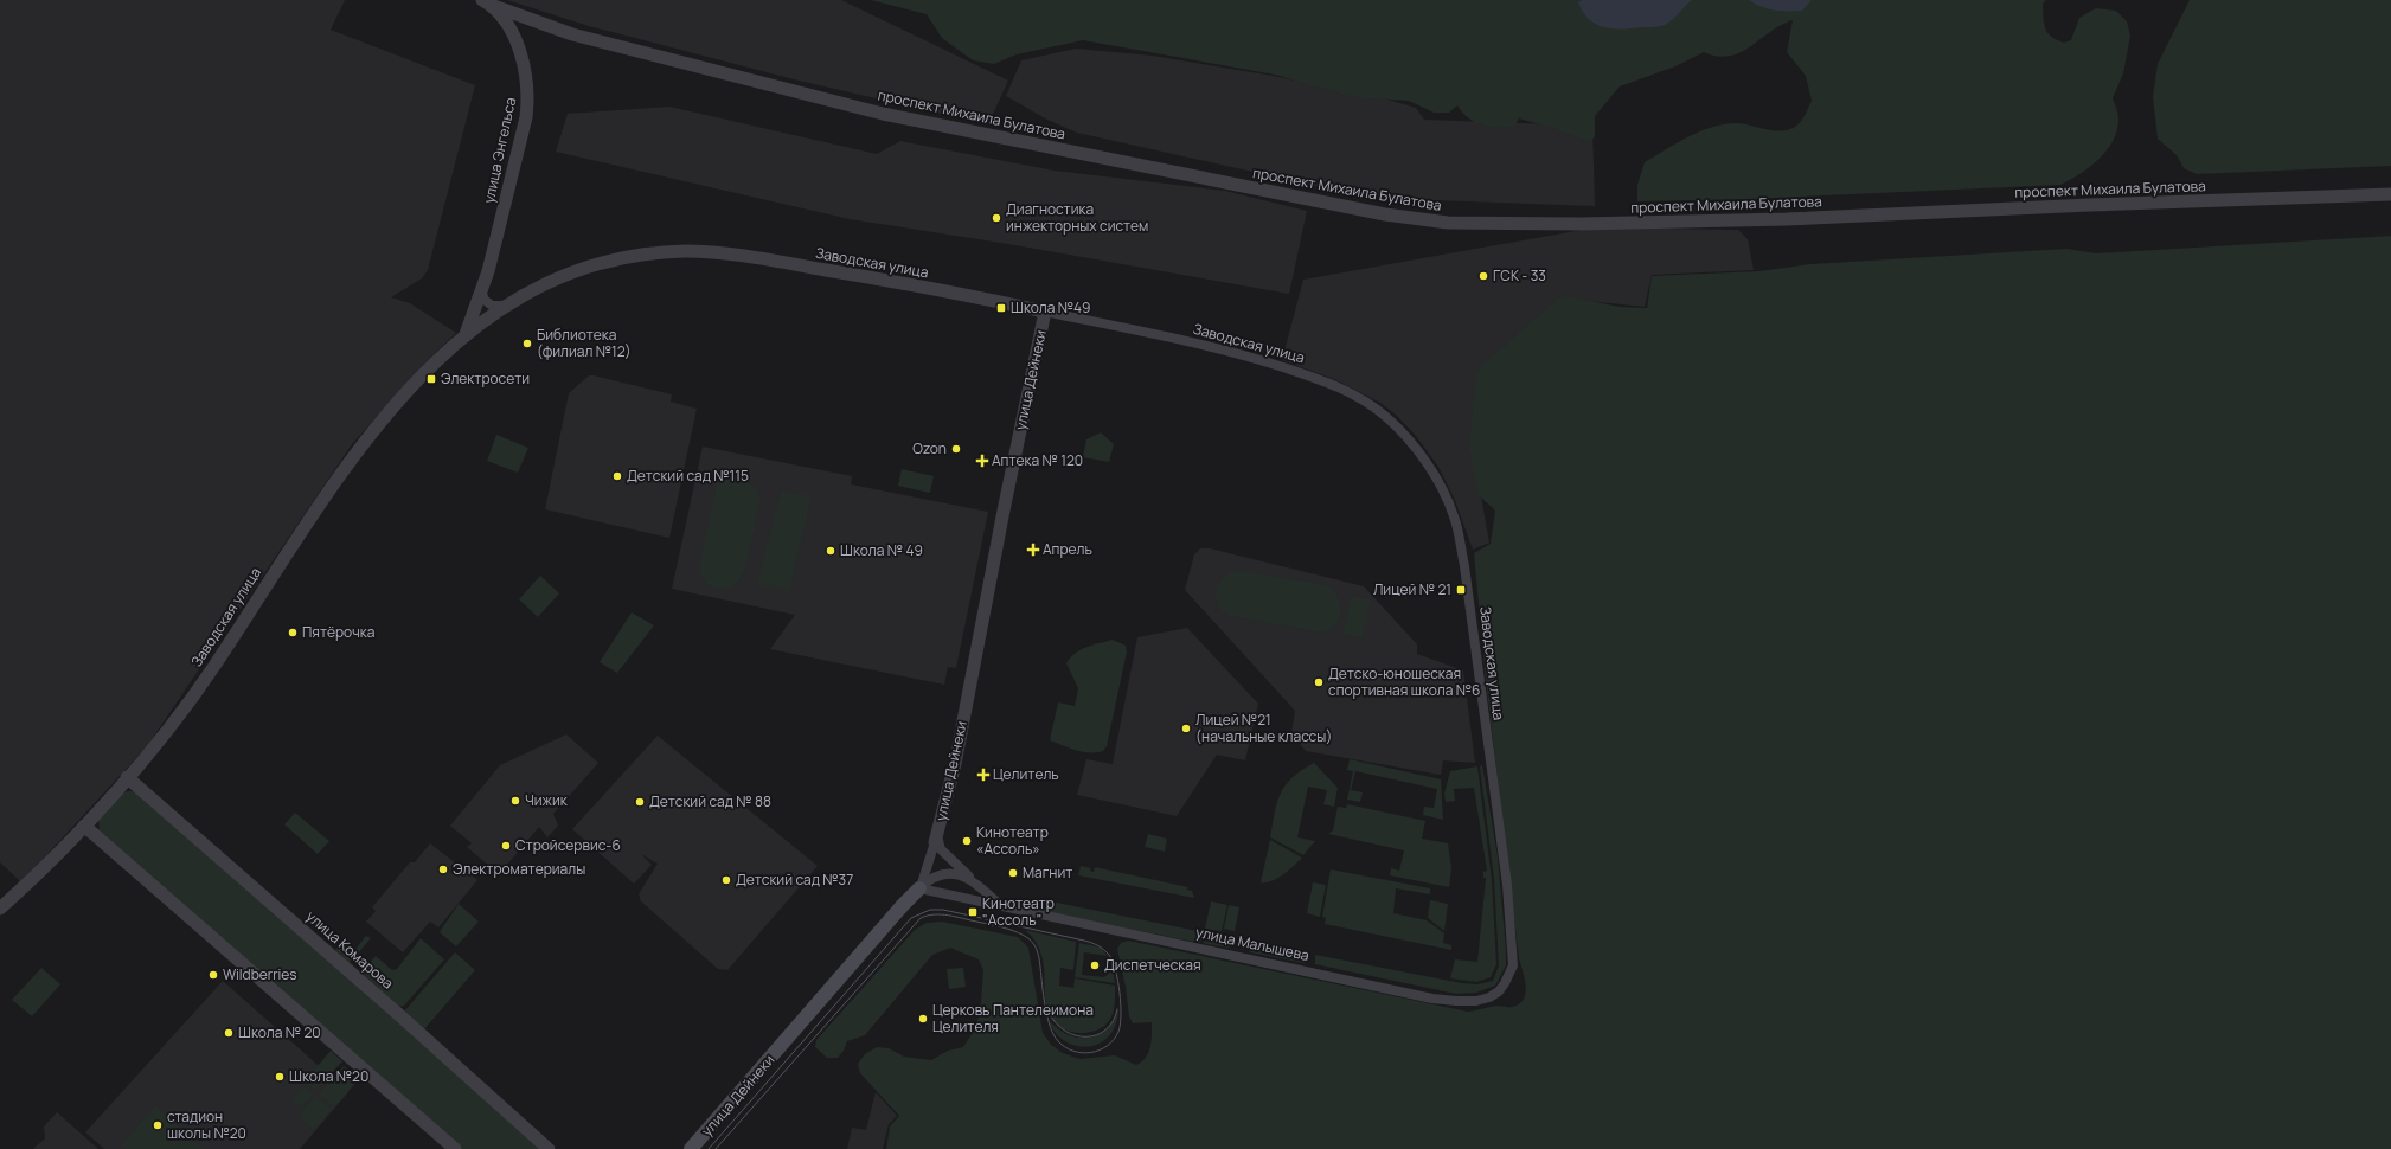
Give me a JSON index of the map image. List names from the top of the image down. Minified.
{"streets":{"main road":["улица Дейнеки"],"street":["проспект Михаила Булатова","улица Энгельса","Заводская улица","улица Малышева","улица Комарова"]},"crossings":[["проспект Михаила Булатова","улица Энгельса"],["улица Энгельса","Заводская улица"],["Заводская улица","улица Дейнеки"],["Заводская улица","улица Малышева"],["Заводская улица","улица Комарова"],["улица Дейнеки","улица Малышева"]],"places":{"other":["Диагностика инжекторных систем","ГСК - 33","Библиотека (филиал №12)","Ozon","Детский сад №115","Школа № 49","Пятёрочка","Детско-юношеская спортивная школа №6","Лицей №21 (начальные классы)","Чижик","Детский сад № 88","Кинотеатр «Ассоль»","Стройсервис-6","Электроматериалы","Магнит","Детский сад №37","Диспетческая","Wildberries","Церковь Пантелеимона Целителя","Школа № 20","Школа №20","стадион школы №20"],"transit":["Школа №49","Электросети","Лицей № 21","Кинотеатр \"Ассоль\""],"health":["Аптека № 120","Апрель","Целитель"]}}
